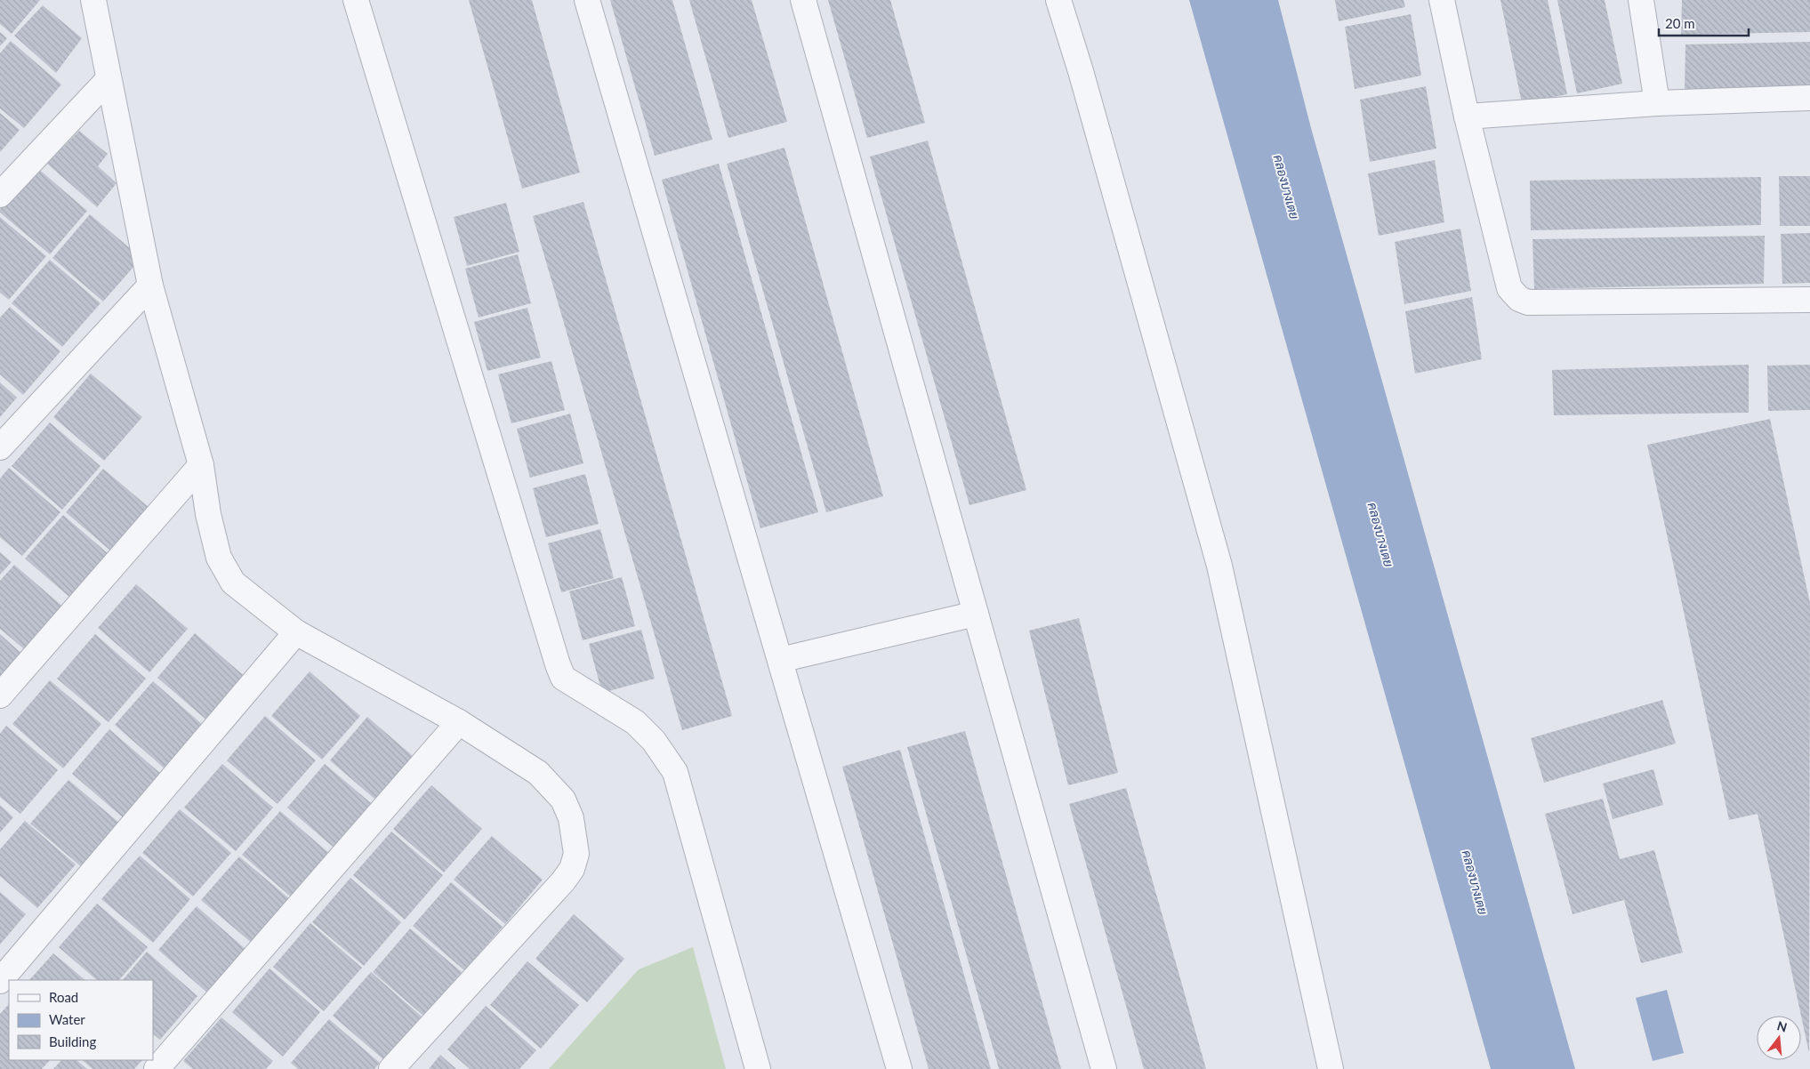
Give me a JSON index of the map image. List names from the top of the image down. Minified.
{"water":["คลองบางเตย"],"legend":["Road","Water","Building"],"scale_bar":"20 m","north":"top"}
